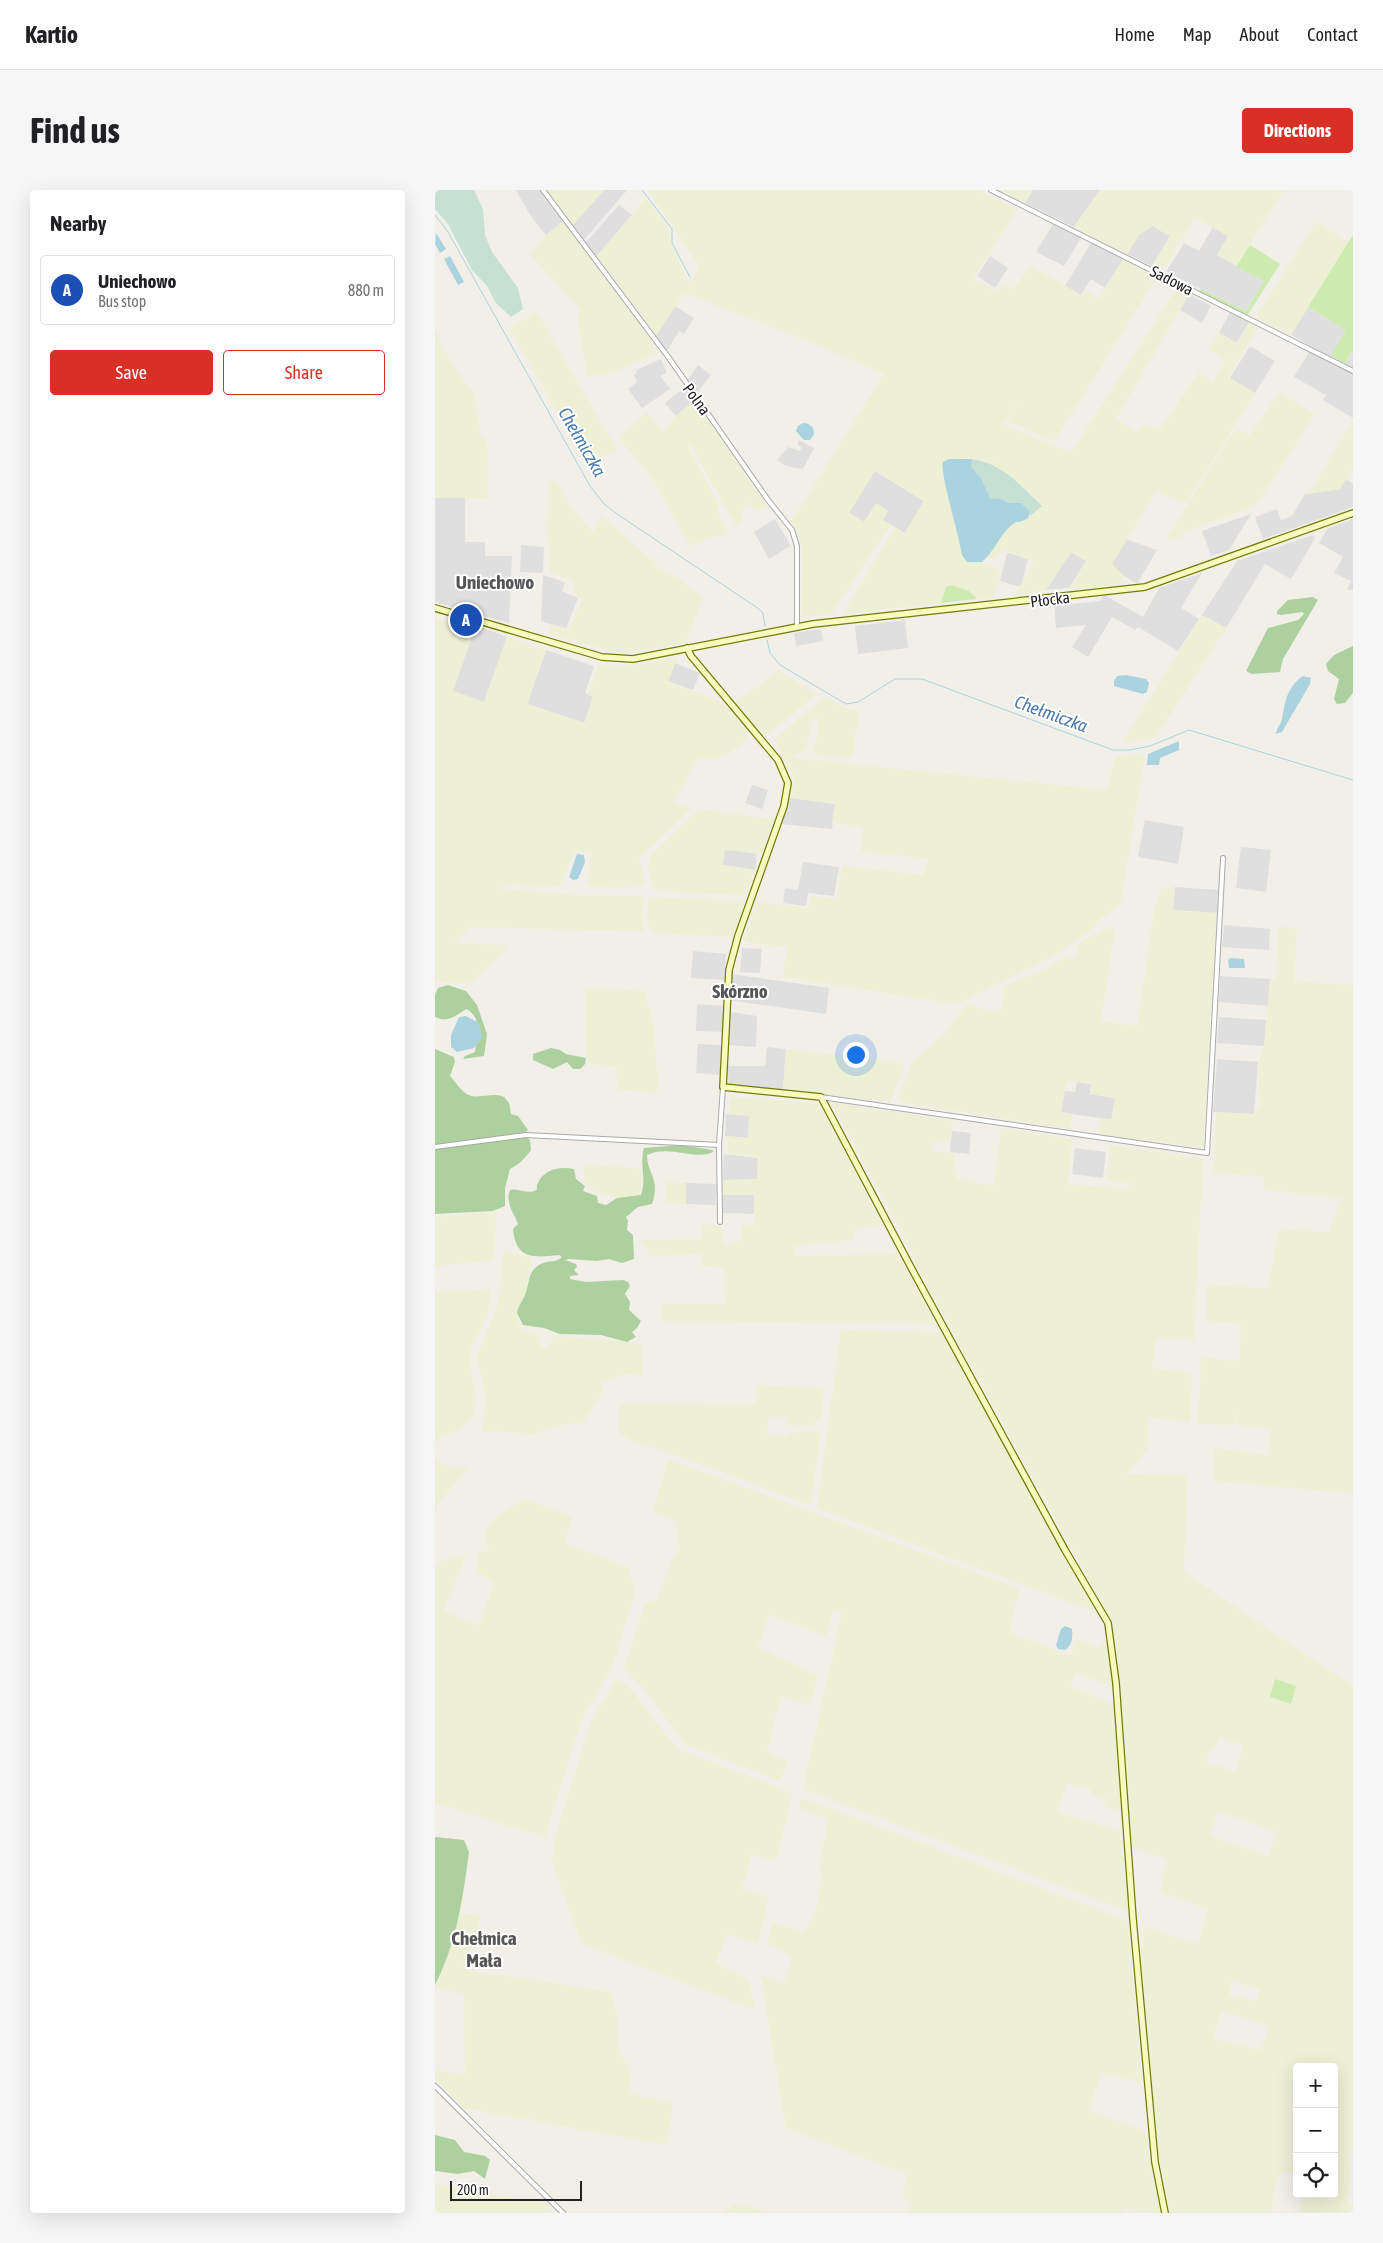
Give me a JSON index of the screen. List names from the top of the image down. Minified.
{"streets":{"street":["Sadowa","Polna","Płocka"]},"crossings":[["Polna","Płocka"]],"districts":["Uniechowo","Skórzno","Chełmica Mała"],"water":["Chełmiczka"],"scale_bar":"200 m","page":{"header":"Kartio","nav":["Home","Map","About","Contact"],"buttons":["Directions",["Save","Share"]],"title":"Find us","heading":"Nearby","list":[{"mark":"A","name":"Uniechowo","note":"Bus stop","value":"880 m"}],"pins":"A","map_buttons":["+","−"],"scale":"200 m"}}
